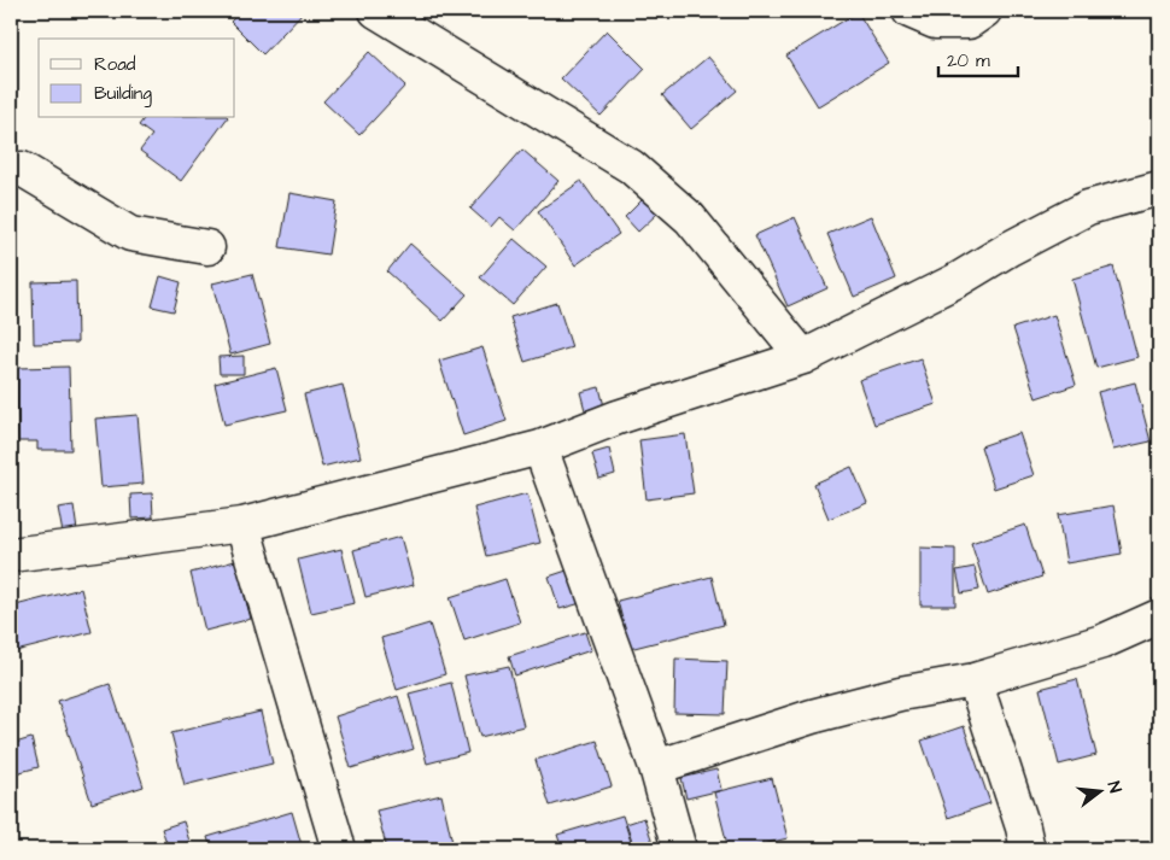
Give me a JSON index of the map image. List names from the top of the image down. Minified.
{"legend":["Road","Building"],"scale_bar":"20 m","north":"right"}
